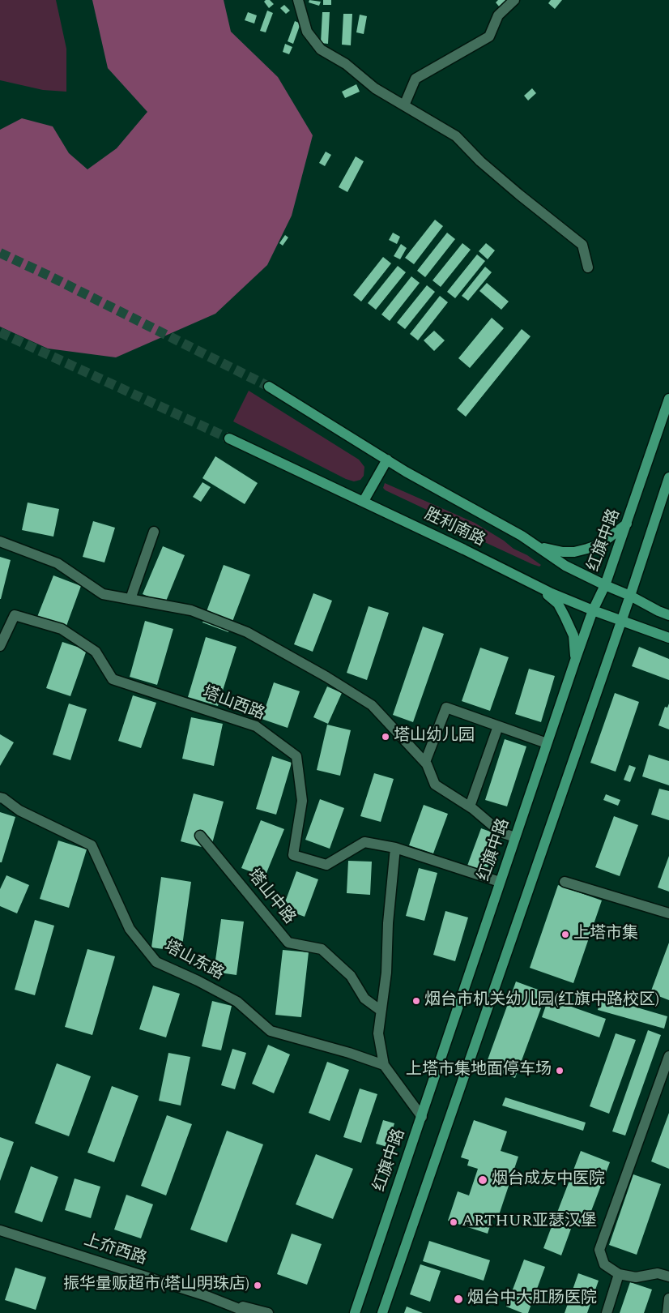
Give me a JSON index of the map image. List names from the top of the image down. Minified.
{"streets":{"main road":["胜利南路","红旗中路"],"street":["塔山西路","塔山中路","塔山东路","上夼西路"]},"crossings":[["胜利南路","红旗中路"],["红旗中路","塔山西路"]],"places":["塔山幼儿园","上塔市集","烟台市机关幼儿园(红旗中路校区)","上塔市集地面停车场","烟台成友中医院","ARTHUR亚瑟汉堡","振华量贩超市(塔山明珠店)","烟台中大肛肠医院"]}
